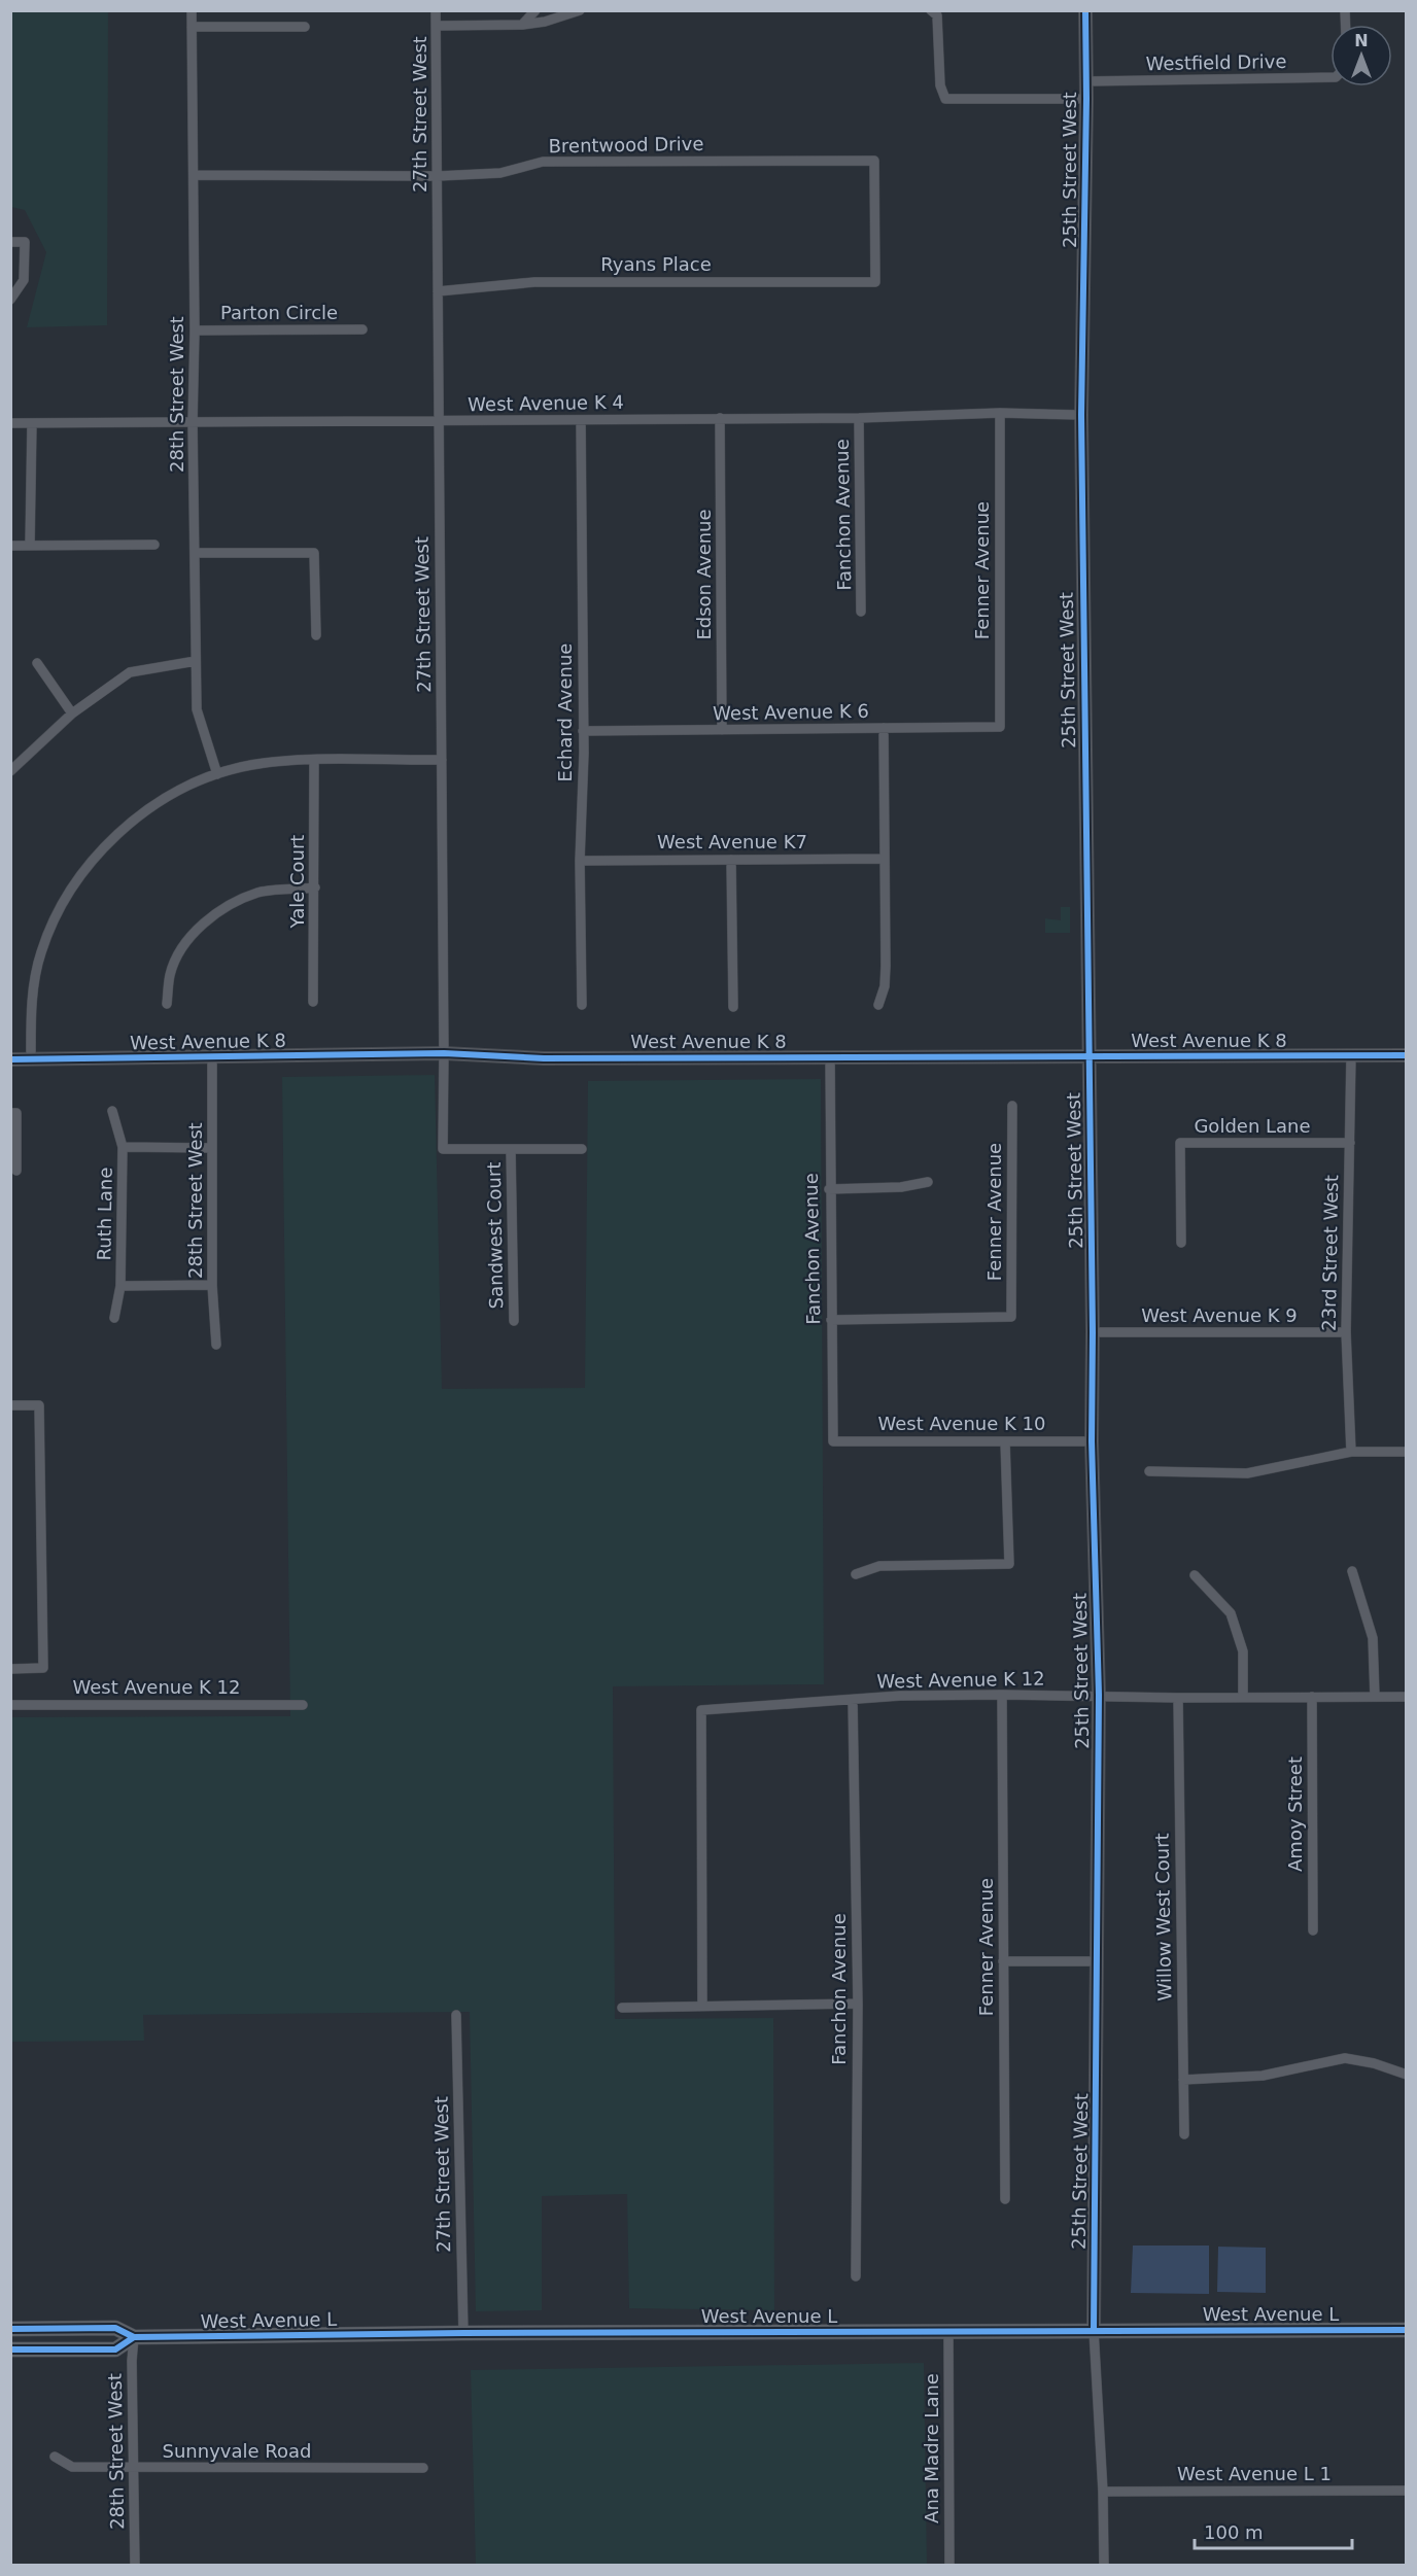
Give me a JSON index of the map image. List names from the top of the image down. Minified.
{"streets":{"main road":["West Avenue L"],"street":["Westfield Drive","27th Street West","Brentwood Drive","25th Street West","Ryans Place","Parton Circle","28th Street West","West Avenue K 4","Fanchon Avenue","Fenner Avenue","Edson Avenue","Echard Avenue","West Avenue K 6","West Avenue K7","Yale Court","West Avenue K 8","Golden Lane","Ruth Lane","Sandwest Court","23rd Street West","West Avenue K 9","West Avenue K 10","West Avenue K 12","Amoy Street","Willow West Court","Ana Madre Lane","Sunnyvale Road","West Avenue L 1"]},"crossings":[["Westfield Drive","25th Street West"],["27th Street West","Brentwood Drive"],["27th Street West","Ryans Place"],["27th Street West","West Avenue K 4"],["27th Street West","West Avenue K 8"],["27th Street West","Sandwest Court"],["27th Street West","West Avenue L"],["Brentwood Drive","Ryans Place"],["Brentwood Drive","28th Street West"],["25th Street West","West Avenue K 4"],["25th Street West","West Avenue K 8"],["25th Street West","West Avenue K 9"],["25th Street West","West Avenue K 10"],["25th Street West","West Avenue K 12"],["25th Street West","West Avenue L"],["25th Street West","West Avenue L 1"],["Parton Circle","28th Street West"],["28th Street West","West Avenue K 4"],["28th Street West","West Avenue K 8"],["28th Street West","West Avenue L"],["28th Street West","Sunnyvale Road"],["West Avenue K 4","Fanchon Avenue"],["West Avenue K 4","Fenner Avenue"],["West Avenue K 4","Edson Avenue"],["West Avenue K 4","Echard Avenue"],["Fanchon Avenue","Fenner Avenue"],["Fanchon Avenue","West Avenue K 8"],["Fanchon Avenue","West Avenue K 10"],["Fanchon Avenue","West Avenue K 12"],["Fenner Avenue","West Avenue K 6"],["Fenner Avenue","West Avenue K 12"],["Edson Avenue","West Avenue K 6"],["Echard Avenue","West Avenue K 6"],["Echard Avenue","West Avenue K7"],["West Avenue K 8","23rd Street West"],["Golden Lane","23rd Street West"],["23rd Street West","West Avenue K 9"],["West Avenue K 12","Amoy Street"],["West Avenue K 12","Willow West Court"],["West Avenue L","Ana Madre Lane"]],"scale_bar":"100 m","north":"top"}
